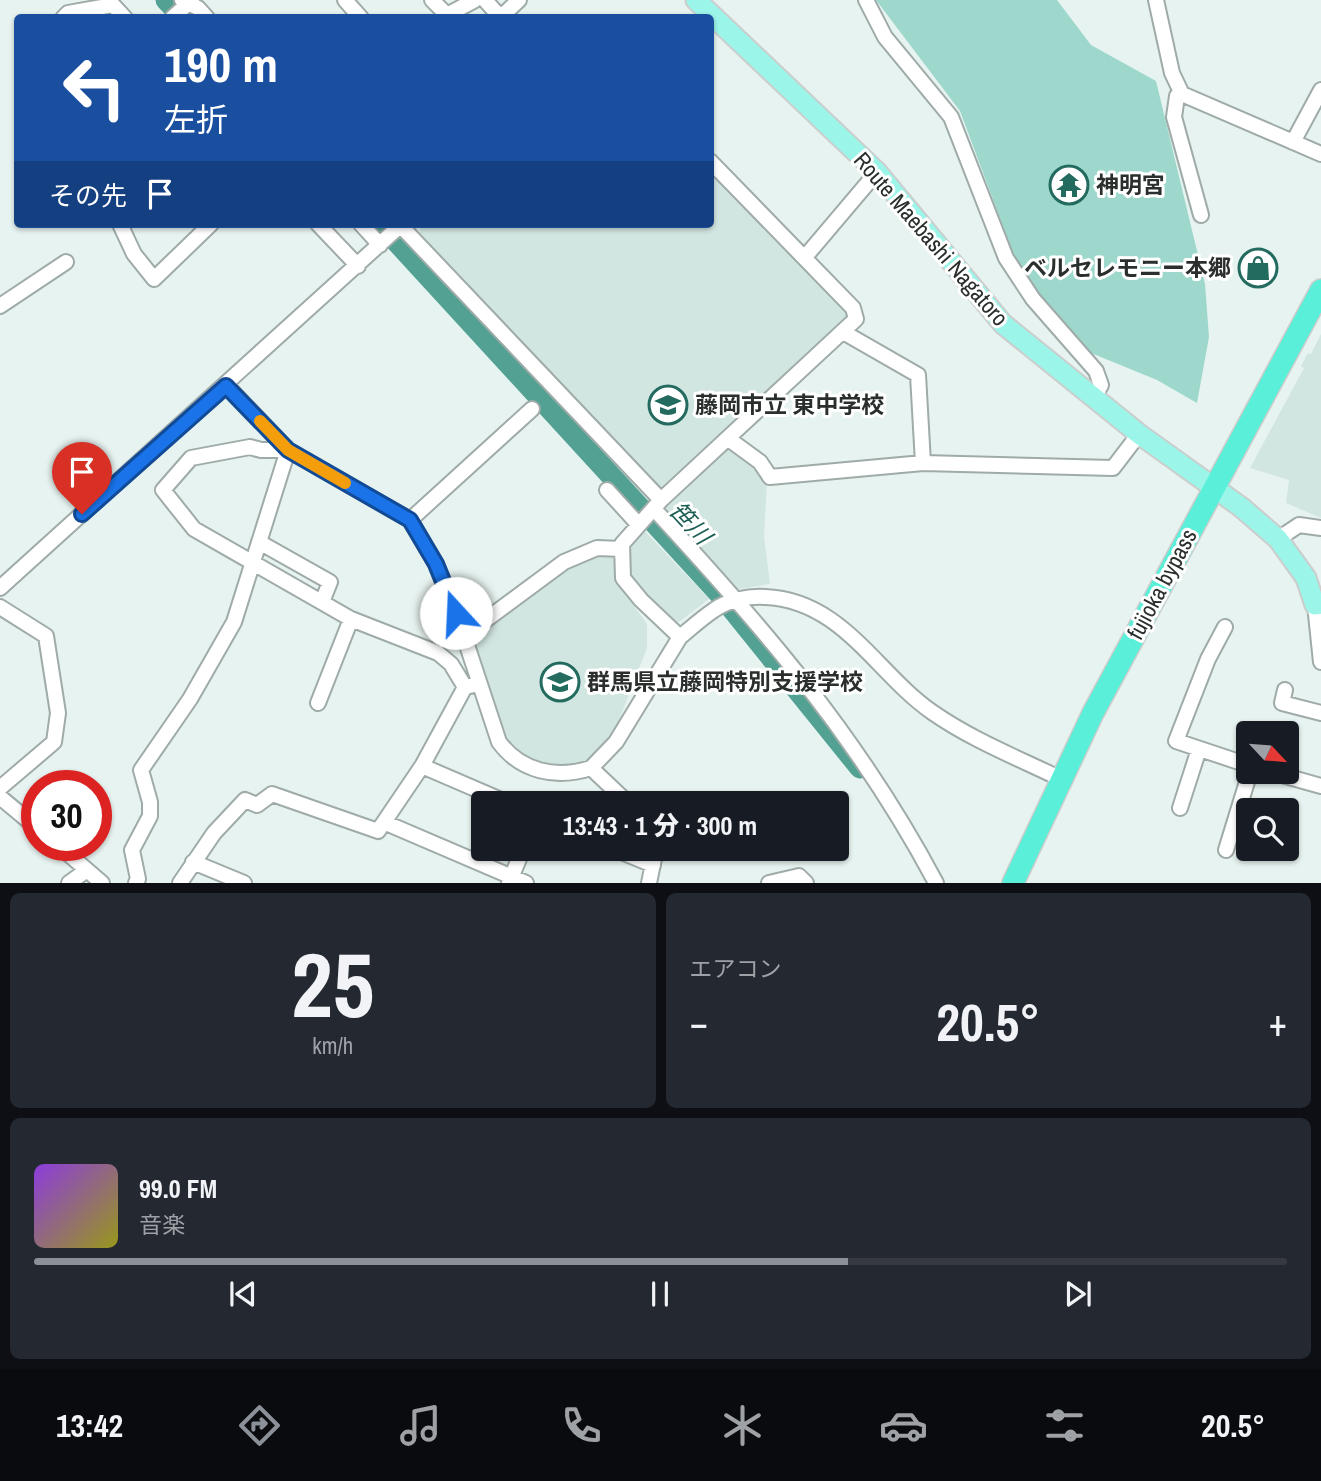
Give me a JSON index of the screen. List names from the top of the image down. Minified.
{"streets":{"highway":["fujioka bypass"],"main road":["Route Maebashi Nagatoro"]},"crossings":[["Route Maebashi Nagatoro","fujioka bypass"]],"water":["笹川"],"places":{"temple":["神明宮"],"shop":["ベルセレモニー本郷"],"school or university":["藤岡市立 東中学校","群馬県立藤岡特別支援学校"]},"north":"bottom right","page":{"turn":["190 m","左折"],"then":"その先","limit":"30","trip":"13:43 · 1 分 · 300 m","tile":[["25","km/h"],"エアコン"],"heat":["−","20.5°","+"],"song":["99.0 FM","音楽"],"tabs":["13:42","20.5°"]}}
